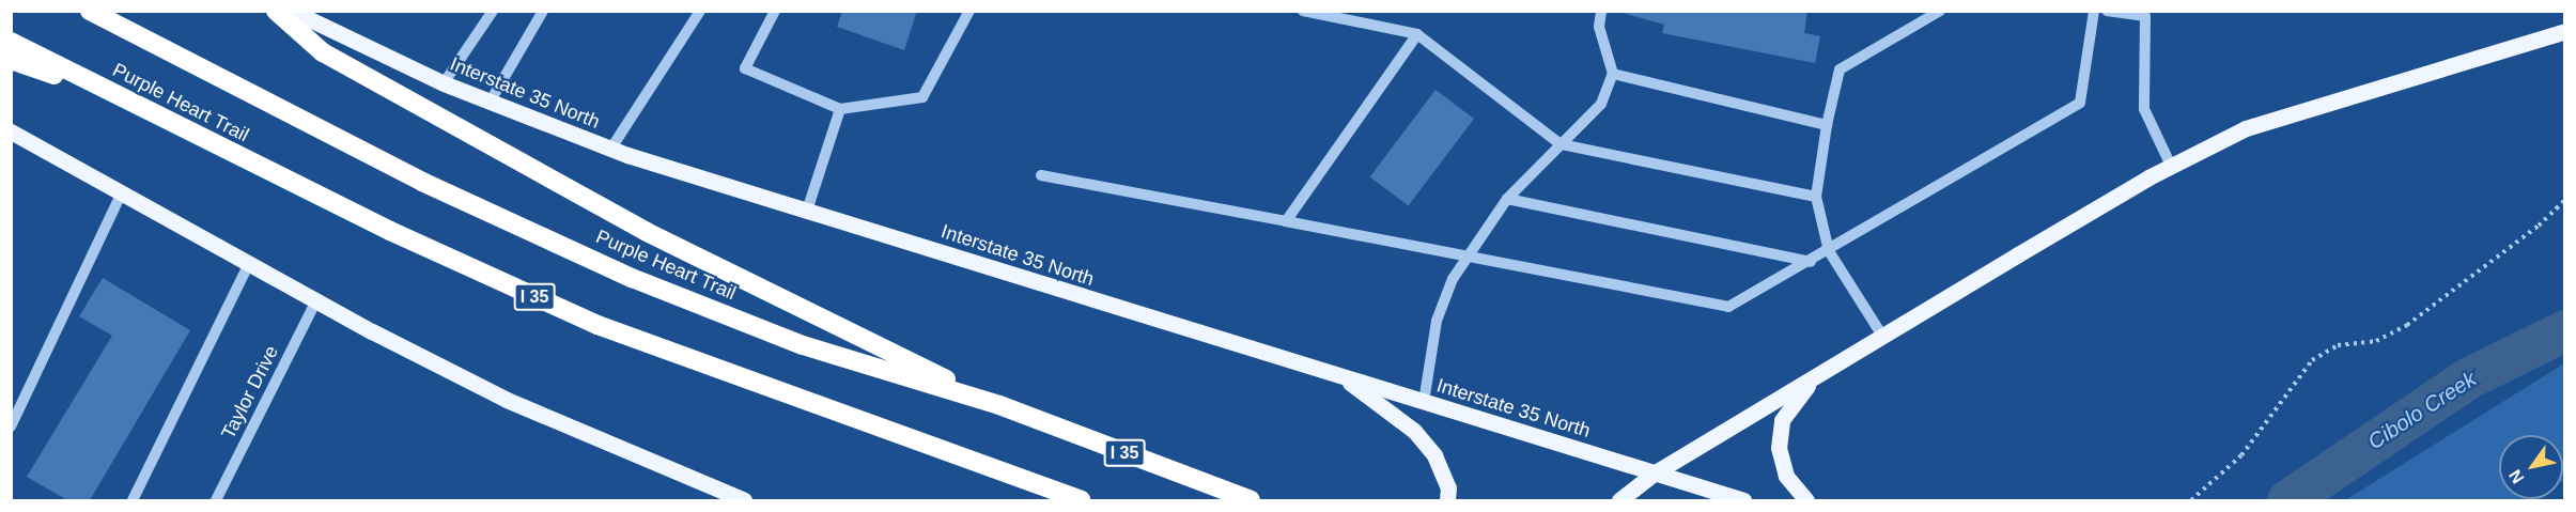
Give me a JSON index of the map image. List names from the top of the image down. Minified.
{"streets":{"highway":["Purple Heart Trail","I 35"],"main road":["Interstate 35 North"],"lane":["Taylor Drive"]},"water":["Cibolo Creek"],"north":"bottom left"}
